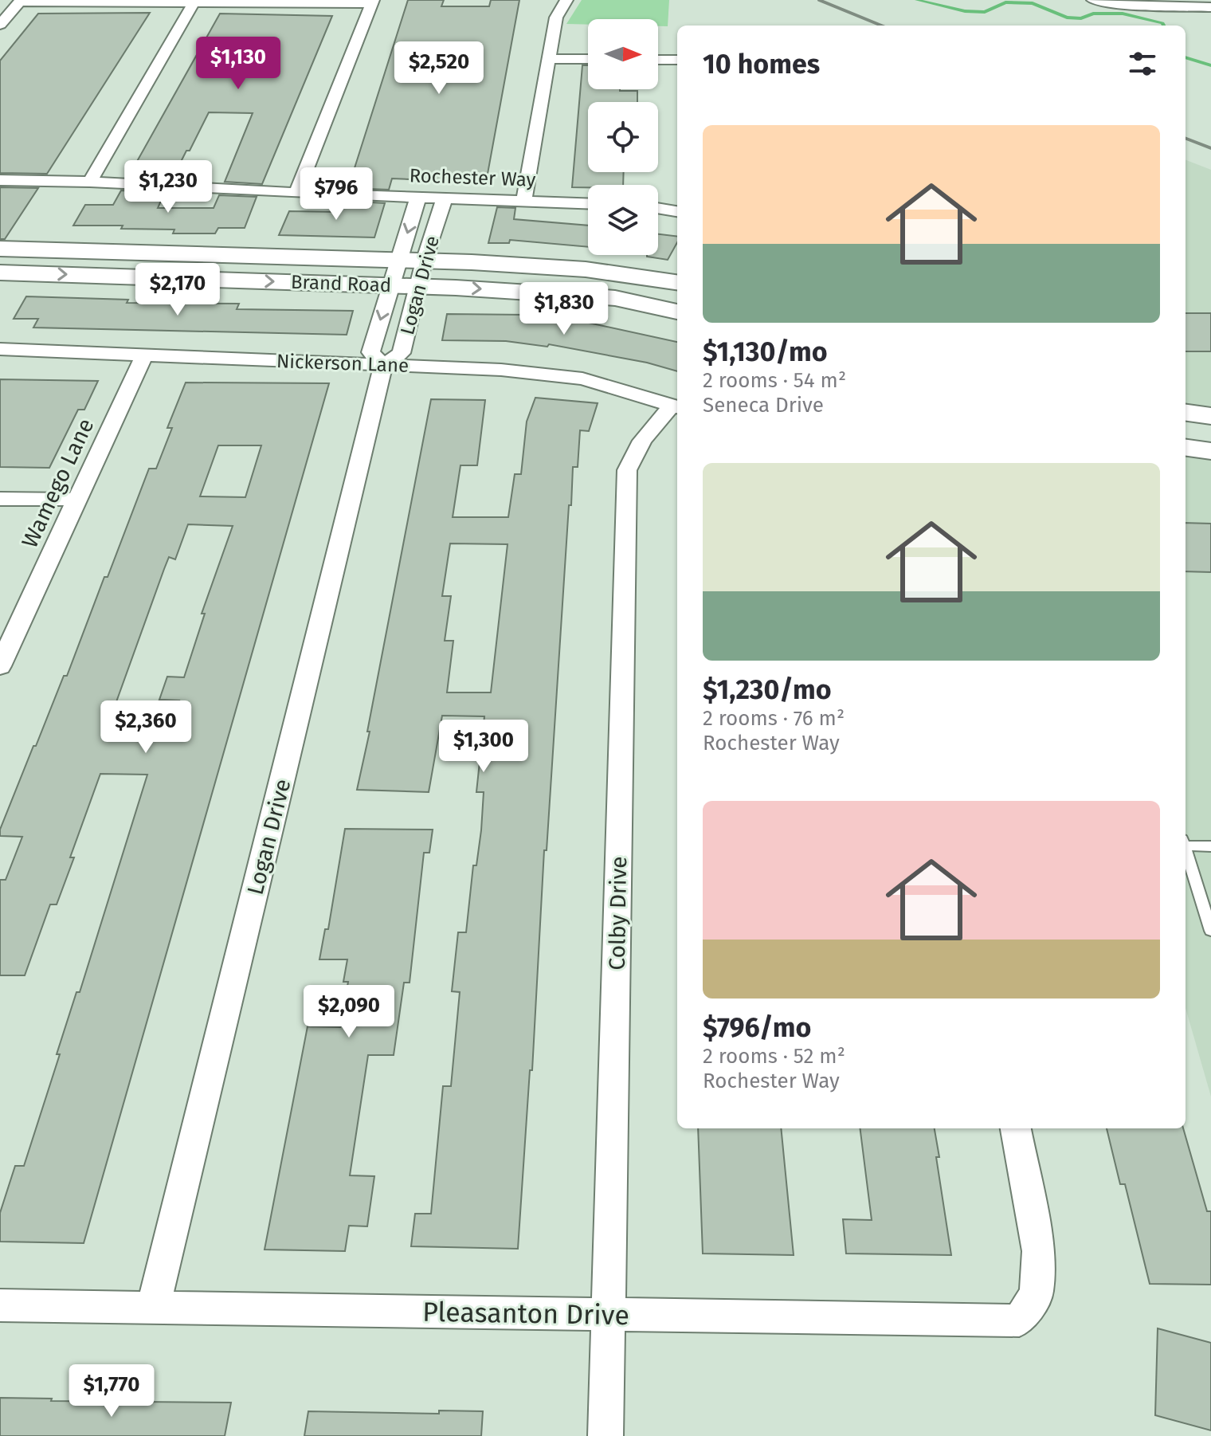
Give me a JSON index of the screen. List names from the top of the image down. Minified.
{"streets":{"main road":["Brand Road"],"street":["Rochester Way","Logan Drive","Nickerson Lane","Wamego Lane","Colby Drive","Pleasanton Drive"]},"crossings":[["Rochester Way","Logan Drive"],["Brand Road","Logan Drive"],["Logan Drive","Nickerson Lane"],["Logan Drive","Pleasanton Drive"],["Nickerson Lane","Wamego Lane"],["Nickerson Lane","Colby Drive"],["Colby Drive","Pleasanton Drive"]],"north":"right","page":{"heading":"10 homes","price":["$1,130","$2,520","$1,230","$796","$2,170","$1,830","$2,360","$1,300","$2,090","$1,770"],"list":[{"name":"$1,130/mo","note":"2 rooms · 54 m² · Seneca Drive"},{"name":"$1,230/mo","note":"2 rooms · 76 m² · Rochester Way"},{"name":"$796/mo","note":"2 rooms · 52 m² · Rochester Way"}]}}
